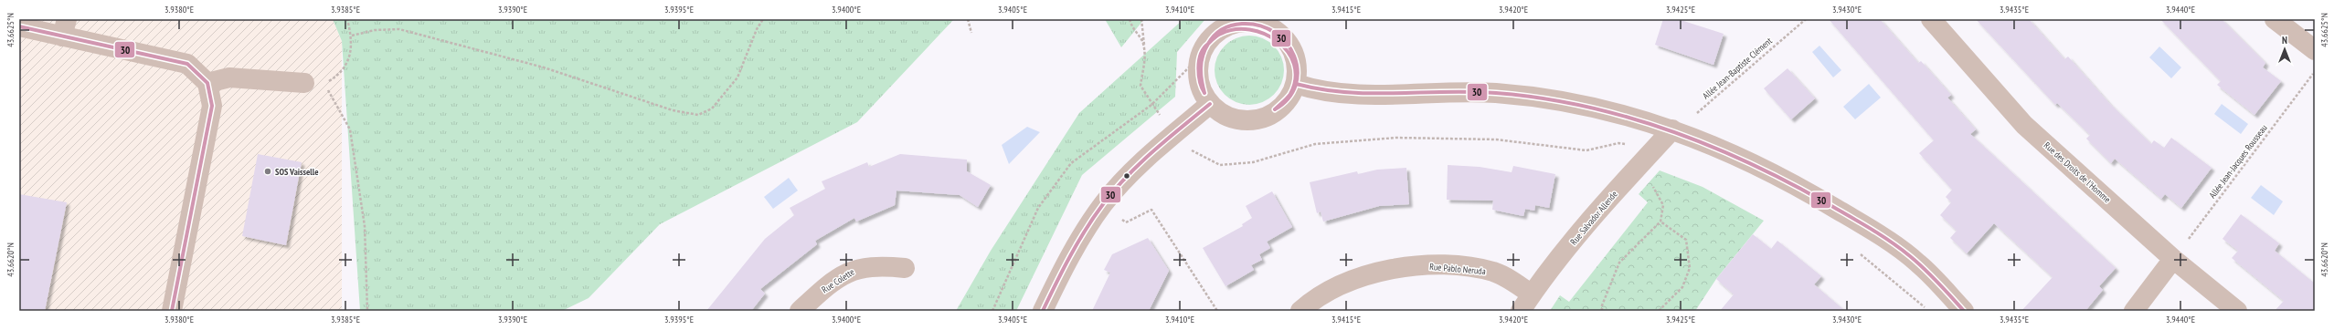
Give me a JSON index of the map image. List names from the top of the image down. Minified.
{"streets":{"street":["Rue des Droits de l'Homme","Rue Salvador Allende","Rue Pablo Neruda","Rue Colette"],"path":["Allée Jean-Baptiste Clément","Allée Jean-Jacques Rousseau"]},"crossings":[["Allée Jean-Baptiste Clément","Rue Salvador Allende"],["Allée Jean-Jacques Rousseau","Rue des Droits de l'Homme"],["Rue Salvador Allende","Rue Pablo Neruda"]],"places":["SOS Vaisselle"],"lines":["transit line 30"],"north":"top","coordinates":["3.9380°E","3.9385°E","3.9390°E","3.9395°E","3.9400°E","3.9405°E","3.9410°E","3.9415°E","3.9420°E","3.9425°E","3.9430°E","3.9435°E","3.9440°E","43.6625°N","43.6620°N"]}
